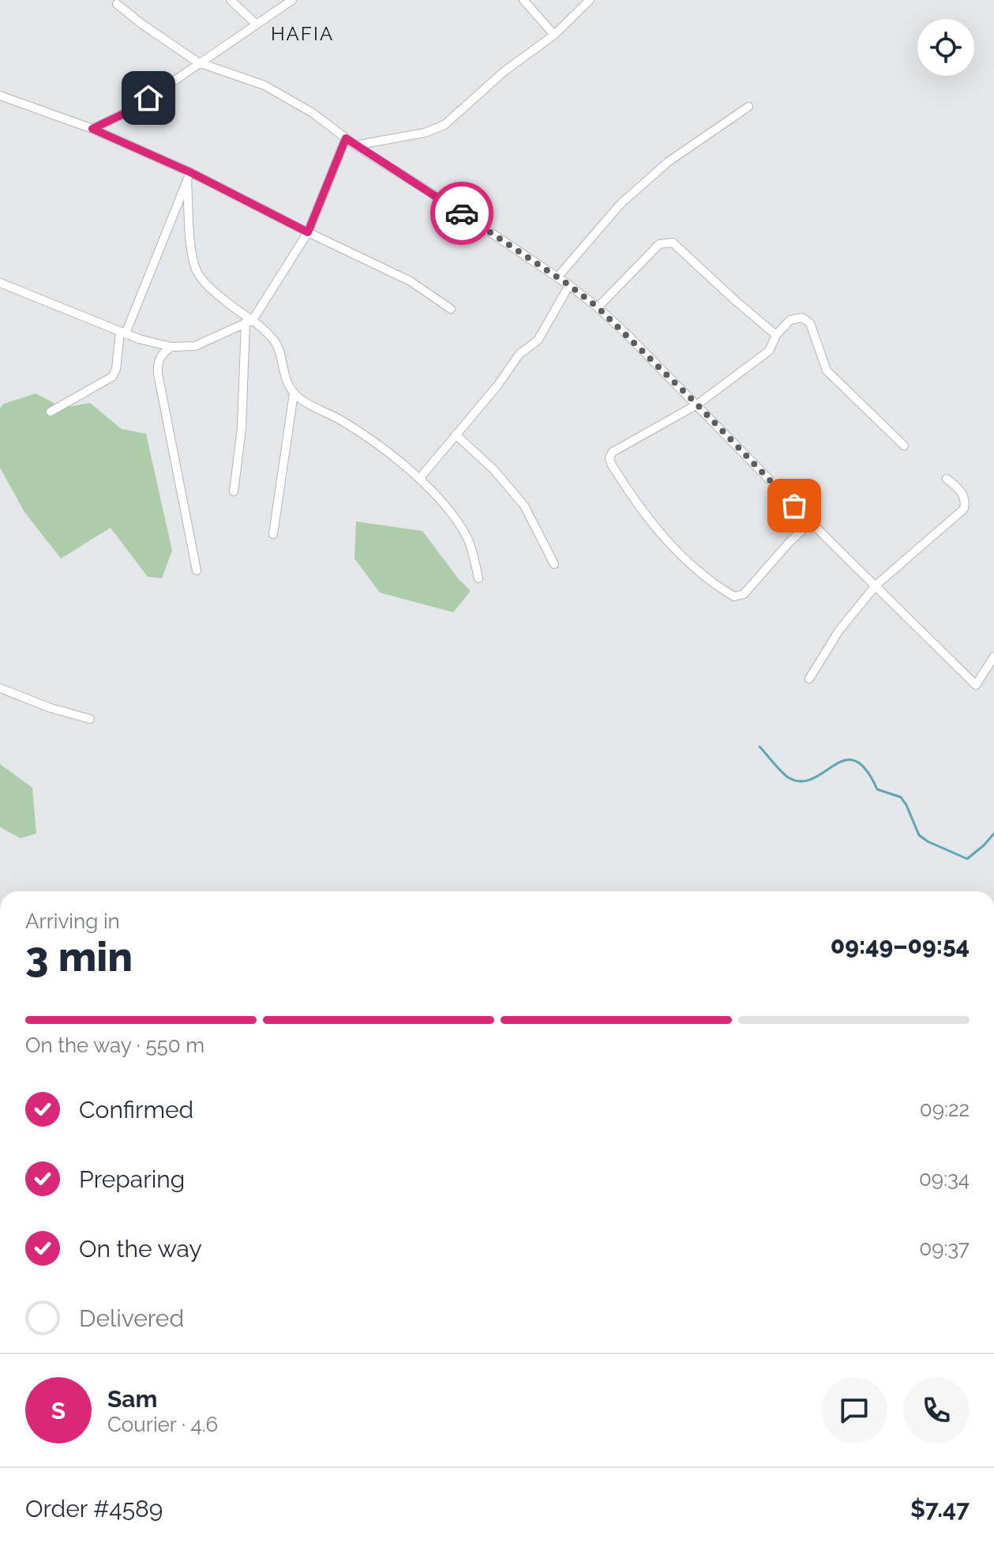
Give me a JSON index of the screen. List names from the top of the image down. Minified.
{"districts":["HAFIA"],"page":{"heading":["3 min","Arriving in","09:49–09:54"],"panel":["Sam","Courier · 4.6","Order #4589","$7.47"],"bar":"On the way · 550 m","list":[["Confirmed","09:22"],["Preparing","09:34"],["On the way","09:37"],"Delivered"],"round":"S"}}
